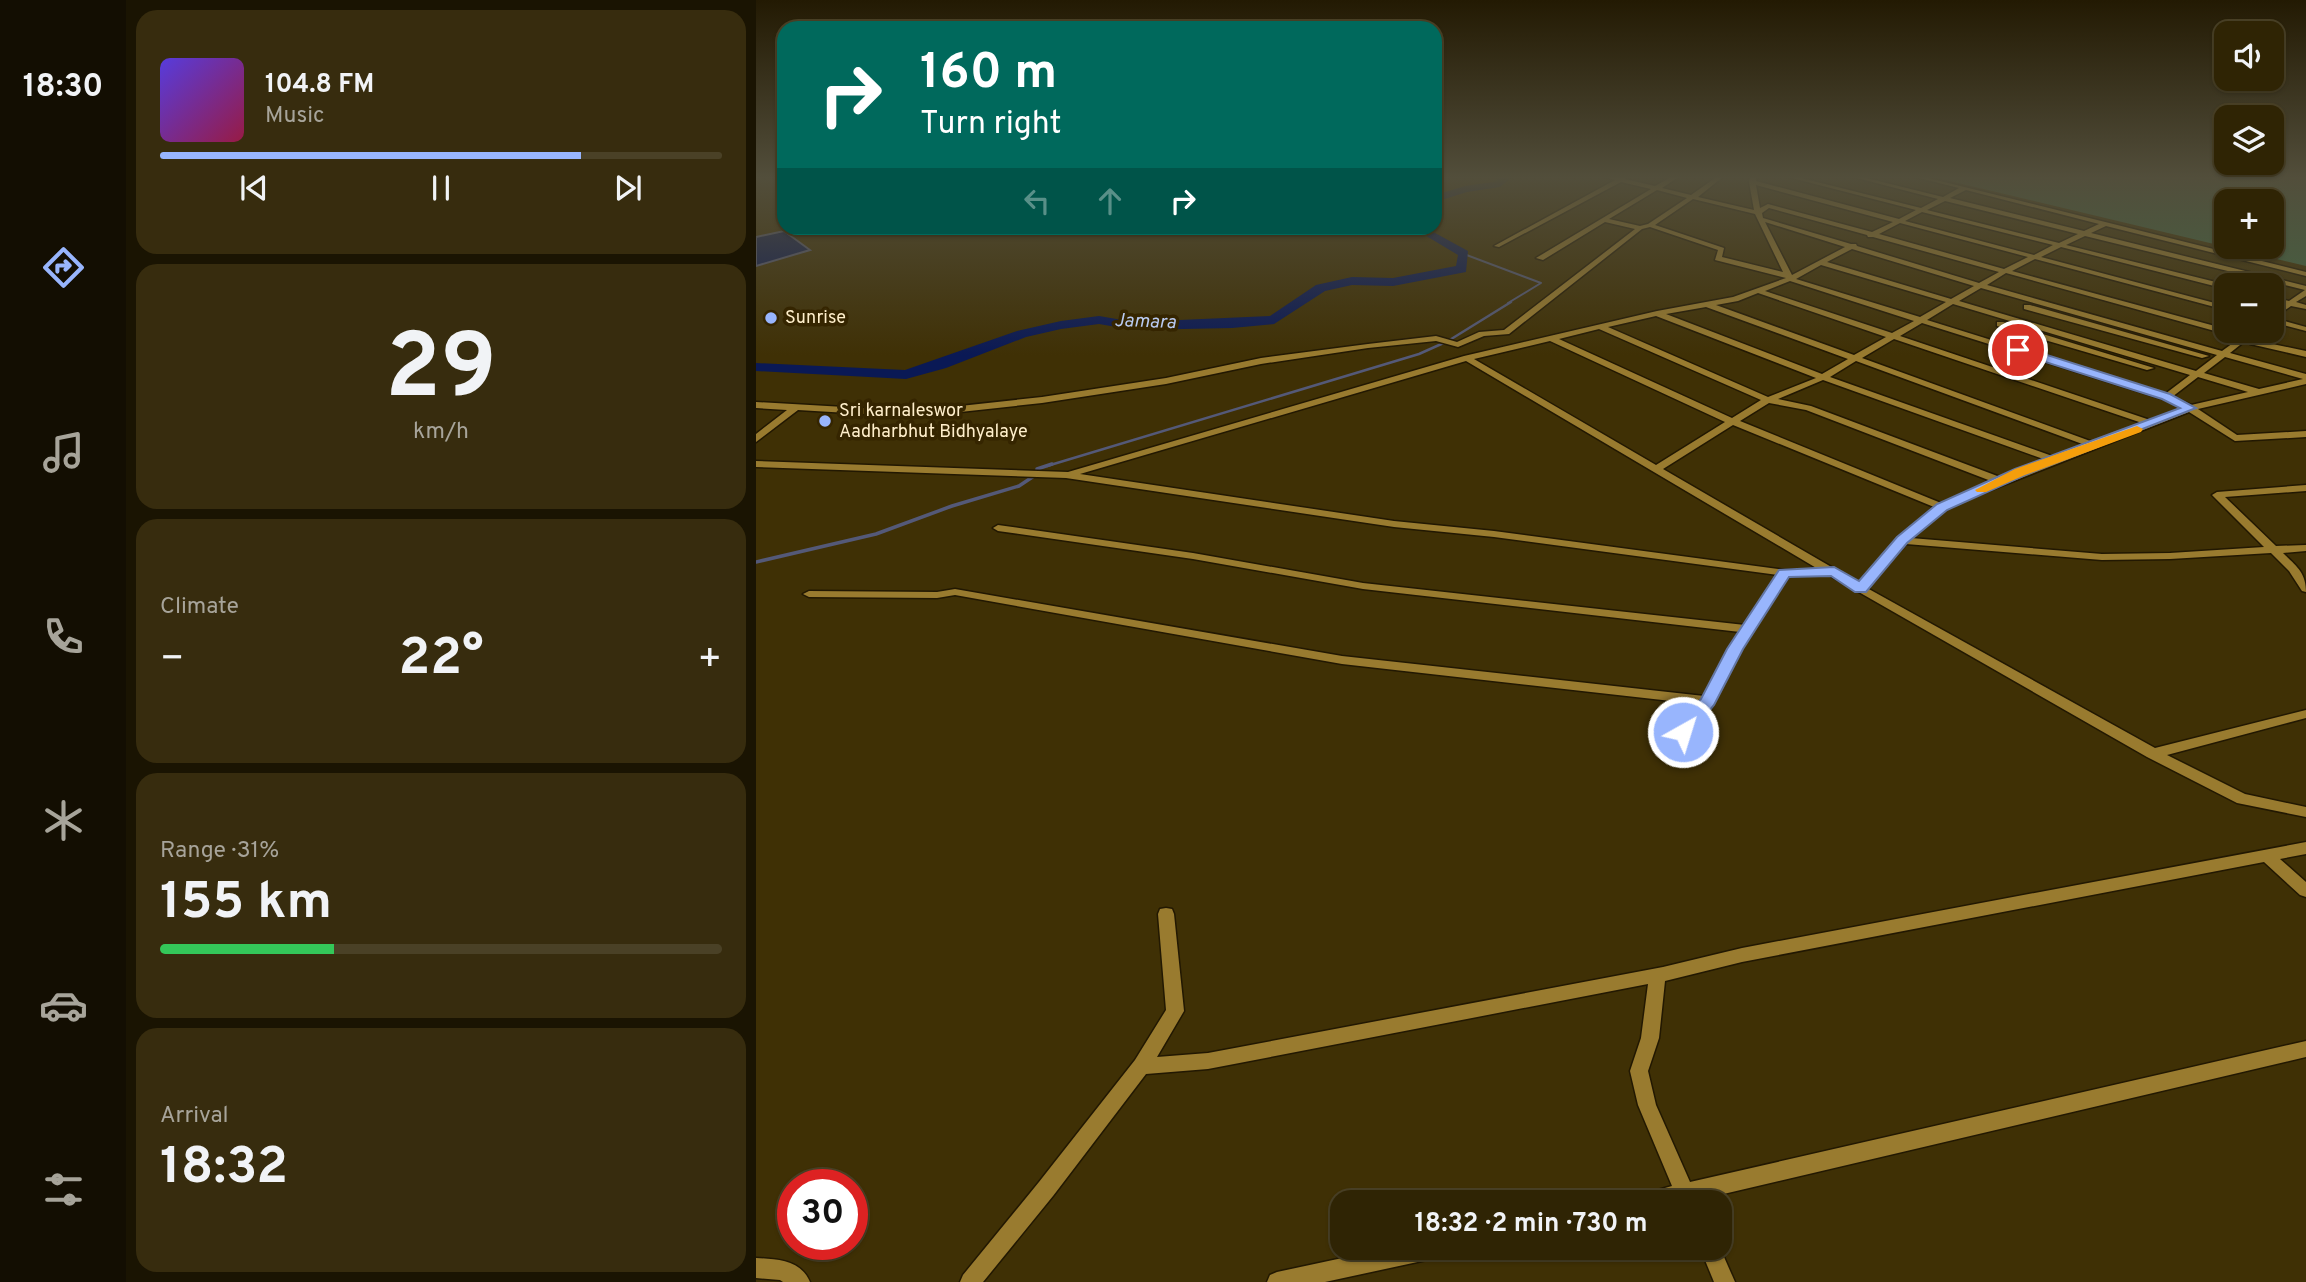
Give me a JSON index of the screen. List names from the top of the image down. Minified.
{"water":["Jamara"],"places":["Sunrise","Sri karnaleswor Aadharbhut Bidhyalaye"],"page":{"tabs":"18:30","map_buttons":["+","−"],"turn":["160 m","Turn right"],"song":["104.8 FM","Music"],"tile":[["29","km/h"],"Climate",["Range · 31%","155 km"],["Arrival","18:32"]],"heat":["−","22°","+"],"limit":"30","trip":"18:32 · 2 min · 730 m"}}
